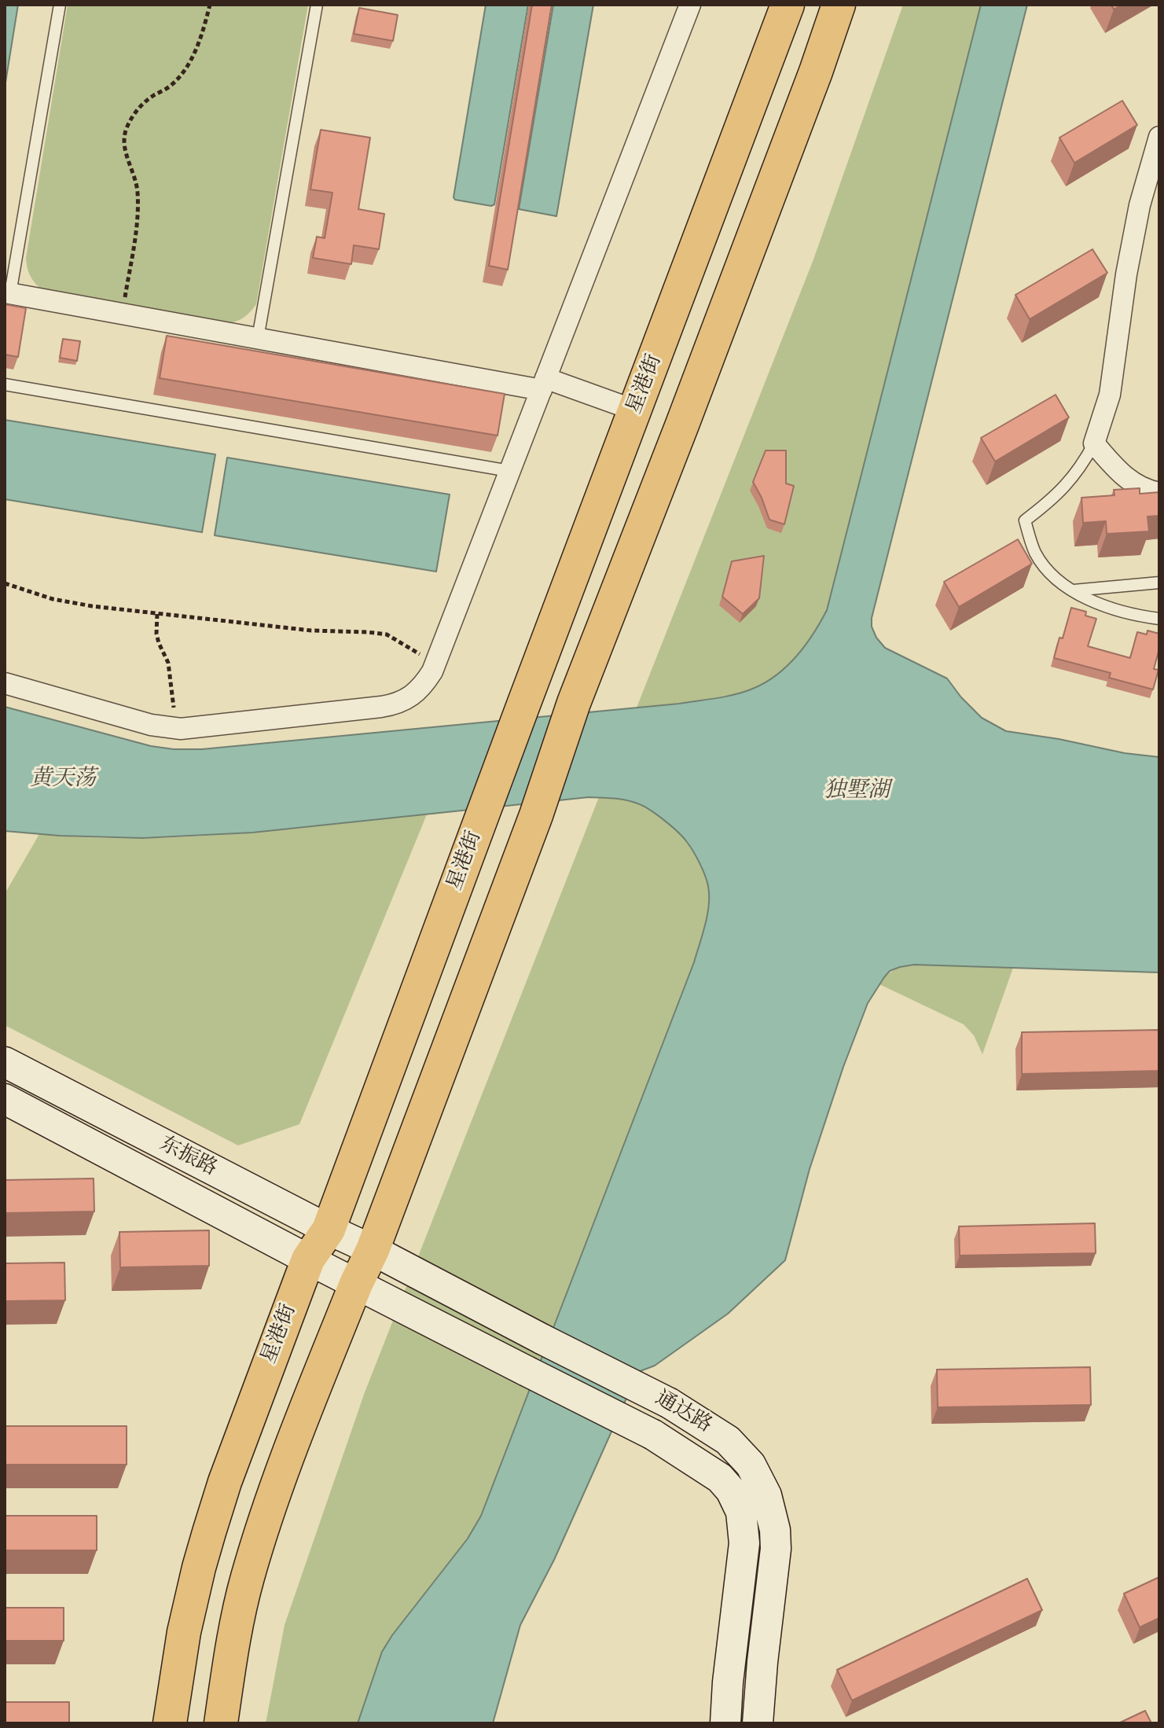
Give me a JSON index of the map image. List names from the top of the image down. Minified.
{"streets":{"main road":["星港街","东振路","通达路"]},"crossings":[["星港街","东振路"],["东振路","通达路"]],"water":["黄天荡","独墅湖"]}
